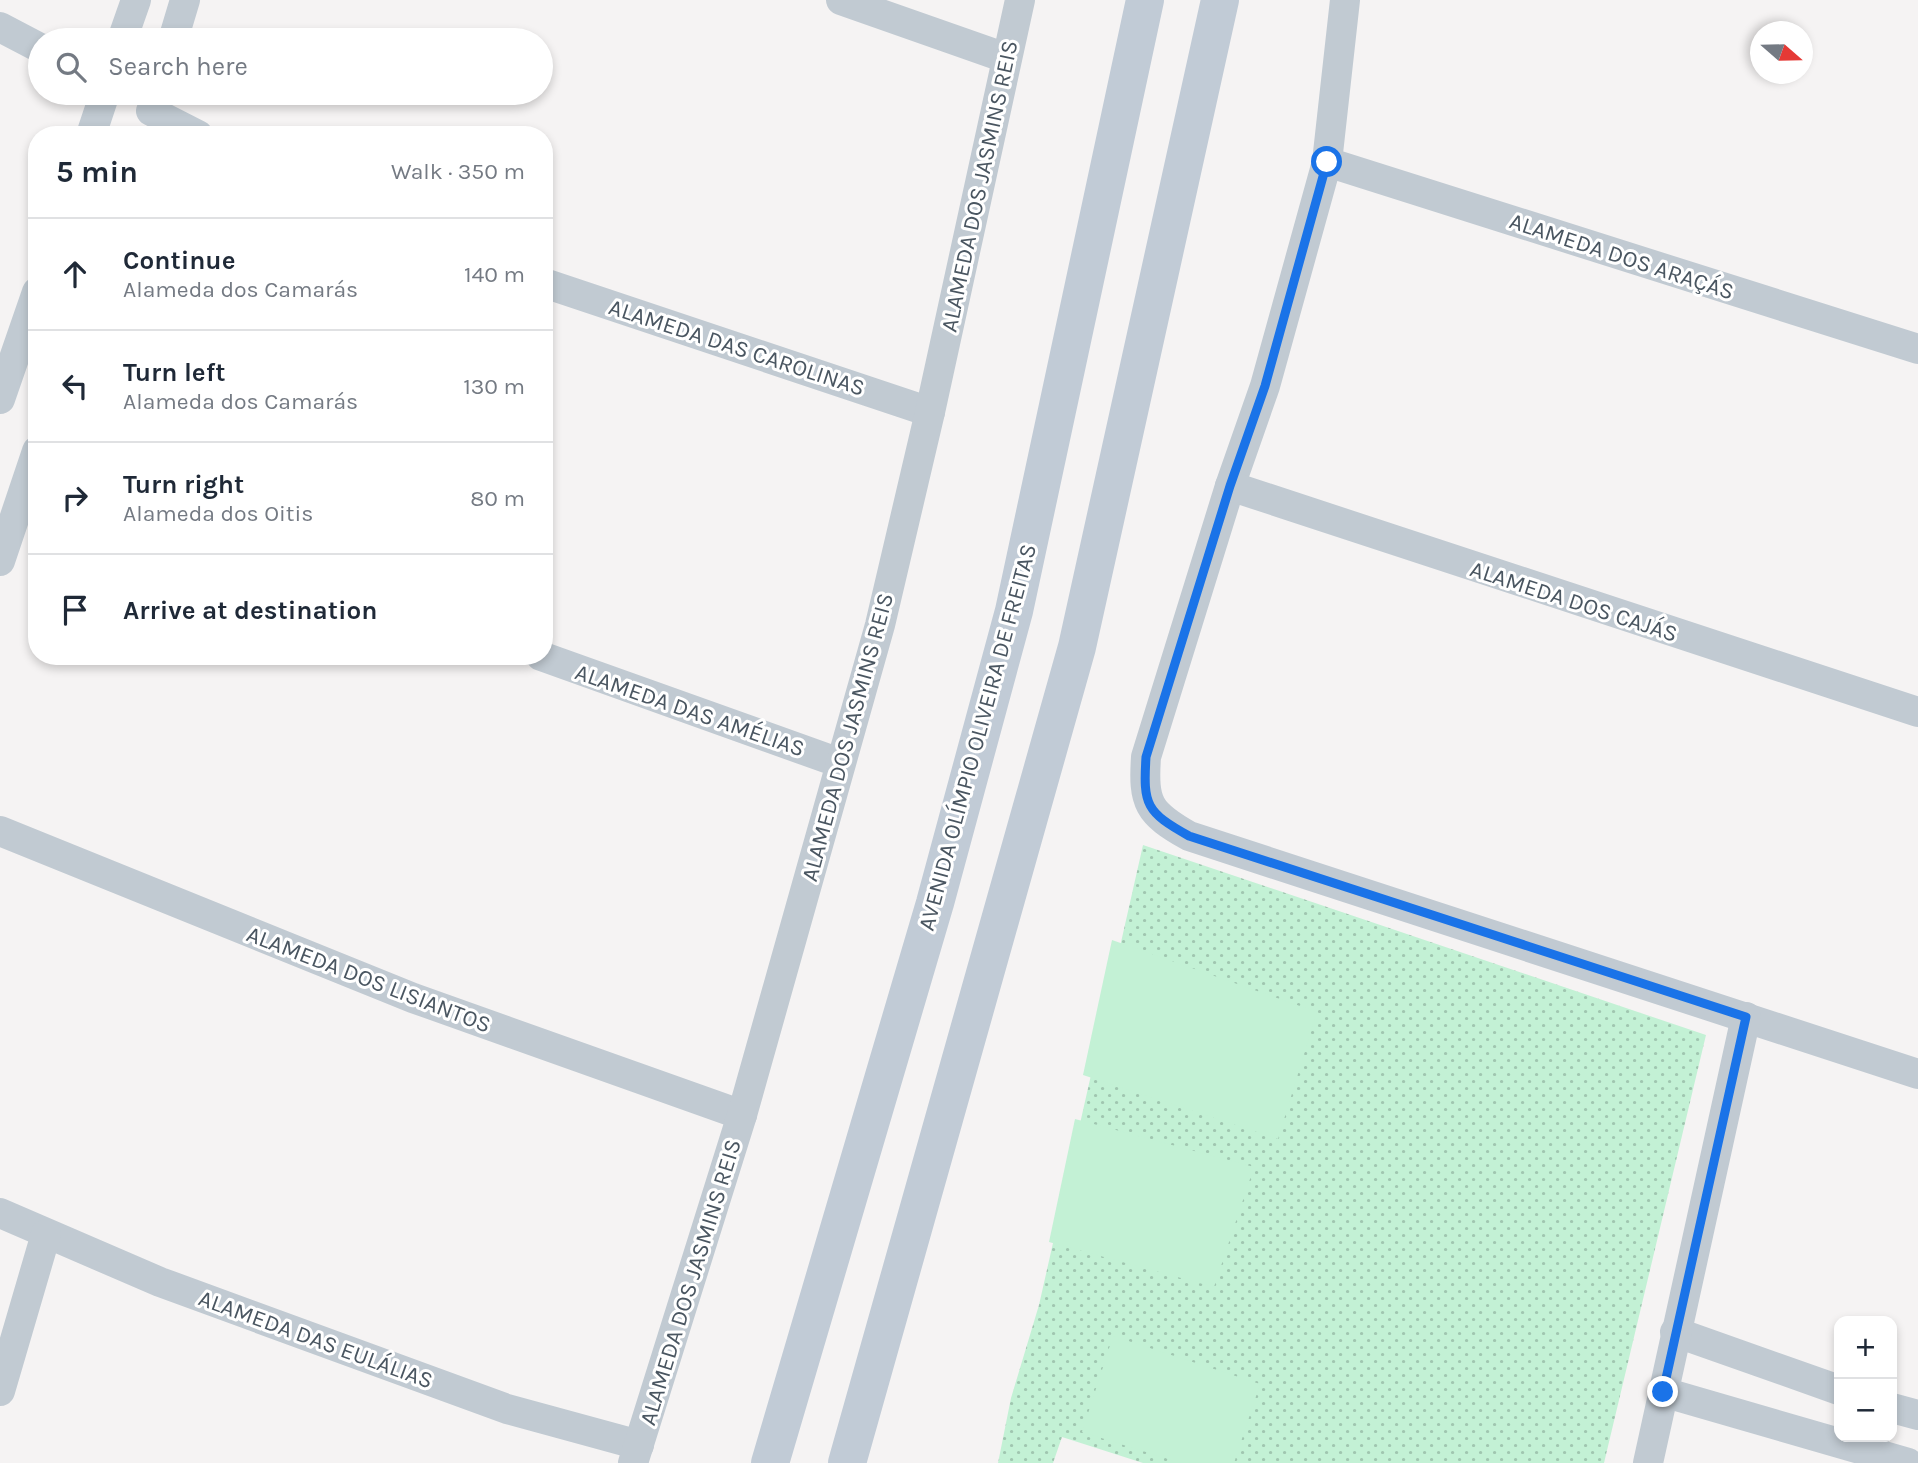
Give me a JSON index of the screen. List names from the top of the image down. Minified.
{"streets":{"main road":["AVENIDA OLÍMPIO OLIVEIRA DE FREITAS"],"street":["ALAMEDA DOS JASMINS REIS","ALAMEDA DOS ARAÇÁS","ALAMEDA DAS CAROLINAS","ALAMEDA DOS CAJÁS","ALAMEDA DAS AMÉLIAS","ALAMEDA DOS LISIANTOS","ALAMEDA DAS EULÁLIAS"]},"crossings":[["ALAMEDA DOS JASMINS REIS","ALAMEDA DAS CAROLINAS"],["ALAMEDA DOS JASMINS REIS","ALAMEDA DAS AMÉLIAS"],["ALAMEDA DOS JASMINS REIS","ALAMEDA DOS LISIANTOS"],["ALAMEDA DOS JASMINS REIS","ALAMEDA DAS EULÁLIAS"]],"north":"right","page":{"search":"Search here","heading":["5 min","Walk · 350 m"],"list":[["Continue","Alameda dos Camarás","140 m"],["Turn left","Alameda dos Camarás","130 m"],["Turn right","Alameda dos Oitis","80 m"],"Arrive at destination"],"map_buttons":["+","−"]}}
